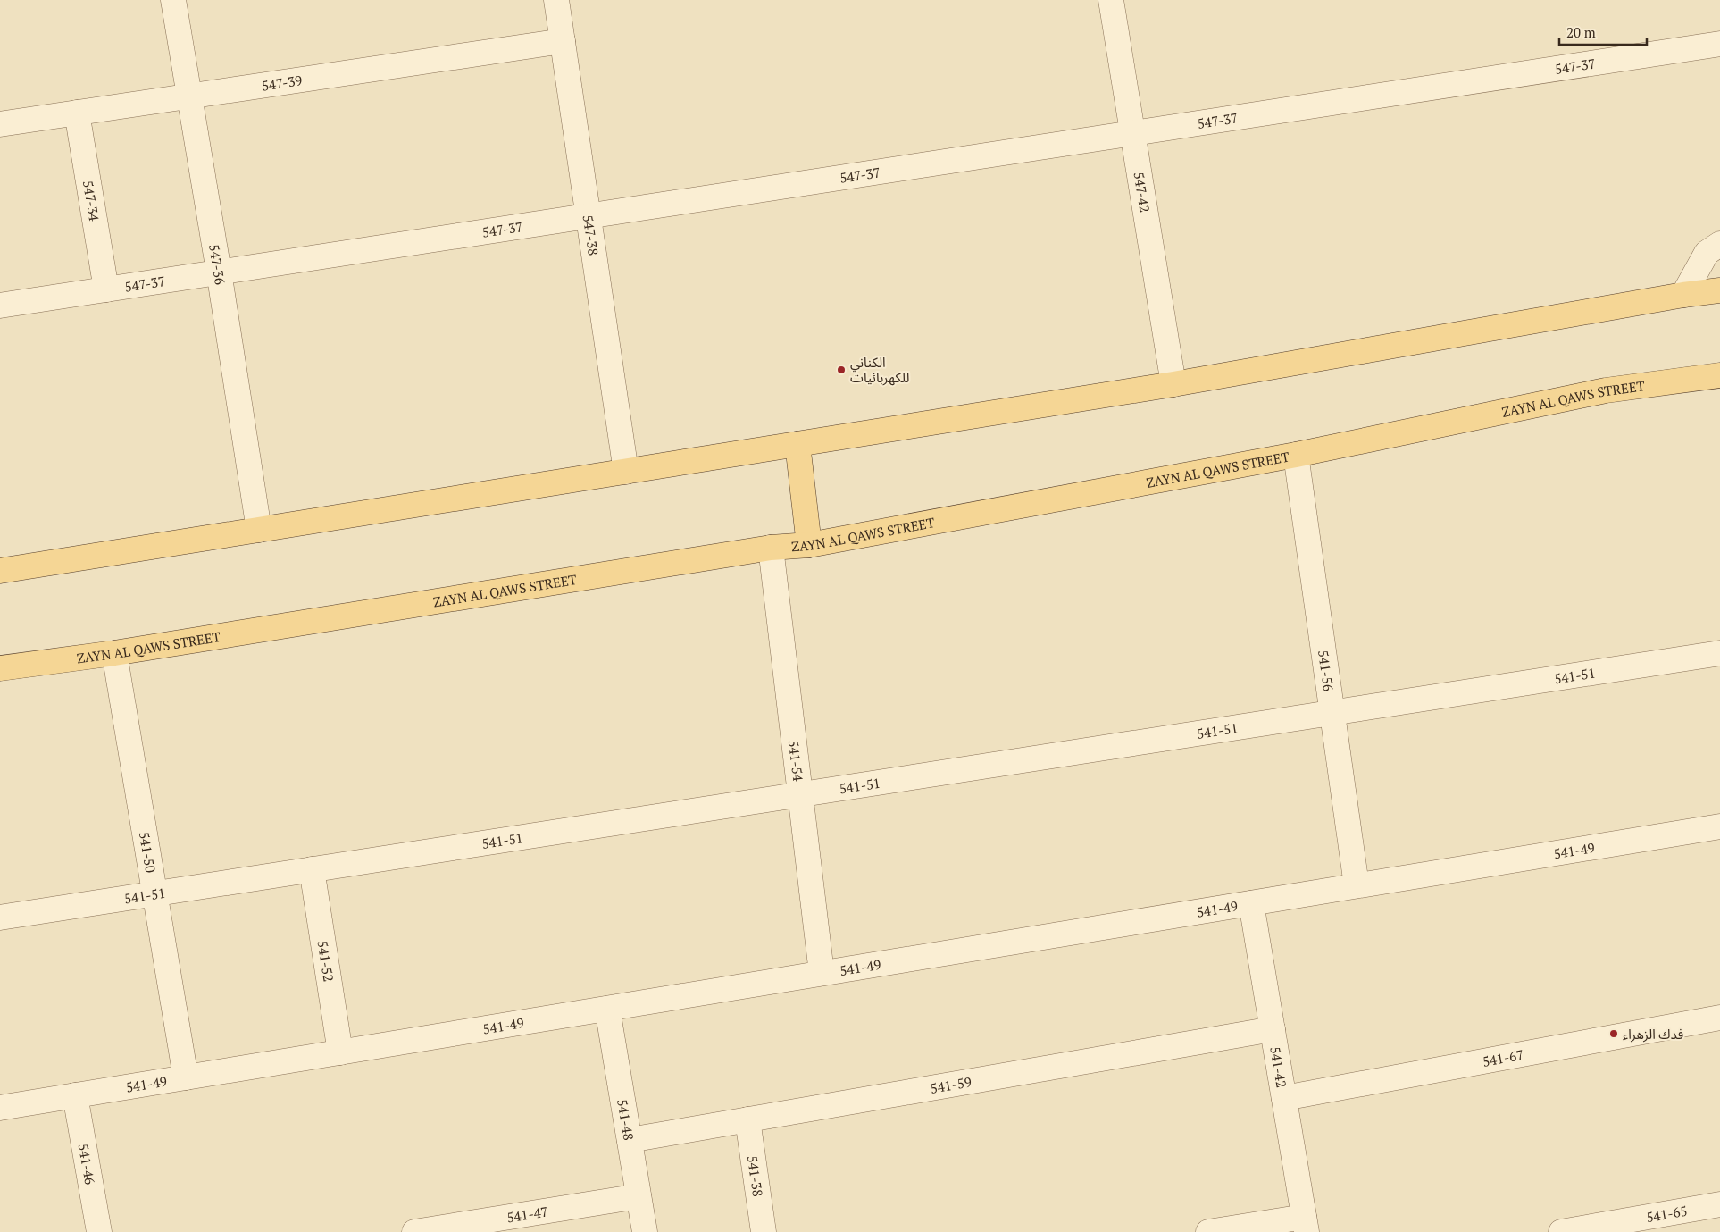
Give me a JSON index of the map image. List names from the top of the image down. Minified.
{"streets":{"main road":["ZAYN AL QAWS STREET"],"street":["547-37","547-39","547-42","547-34","547-38","547-36","541-56","541-51","541-54","541-49","541-50","541-52","541-67","541-42","541-59","541-48","541-46","541-38","541-65","541-47"]},"crossings":[["547-37","547-42"],["547-37","547-34"],["547-37","547-38"],["547-37","547-36"],["547-39","547-34"],["547-39","547-38"],["547-39","547-36"],["ZAYN AL QAWS STREET","541-56"],["ZAYN AL QAWS STREET","541-54"],["ZAYN AL QAWS STREET","541-50"],["541-56","541-51"],["541-56","541-49"],["541-51","541-54"],["541-51","541-50"],["541-51","541-52"],["541-54","541-49"],["541-49","541-50"],["541-49","541-52"],["541-49","541-42"],["541-49","541-48"],["541-49","541-46"],["541-67","541-42"],["541-42","541-59"],["541-59","541-48"],["541-59","541-38"],["541-48","541-47"]],"places":["الكناني للكهربائيات","فدك الزهراء"],"scale_bar":"20 m"}
